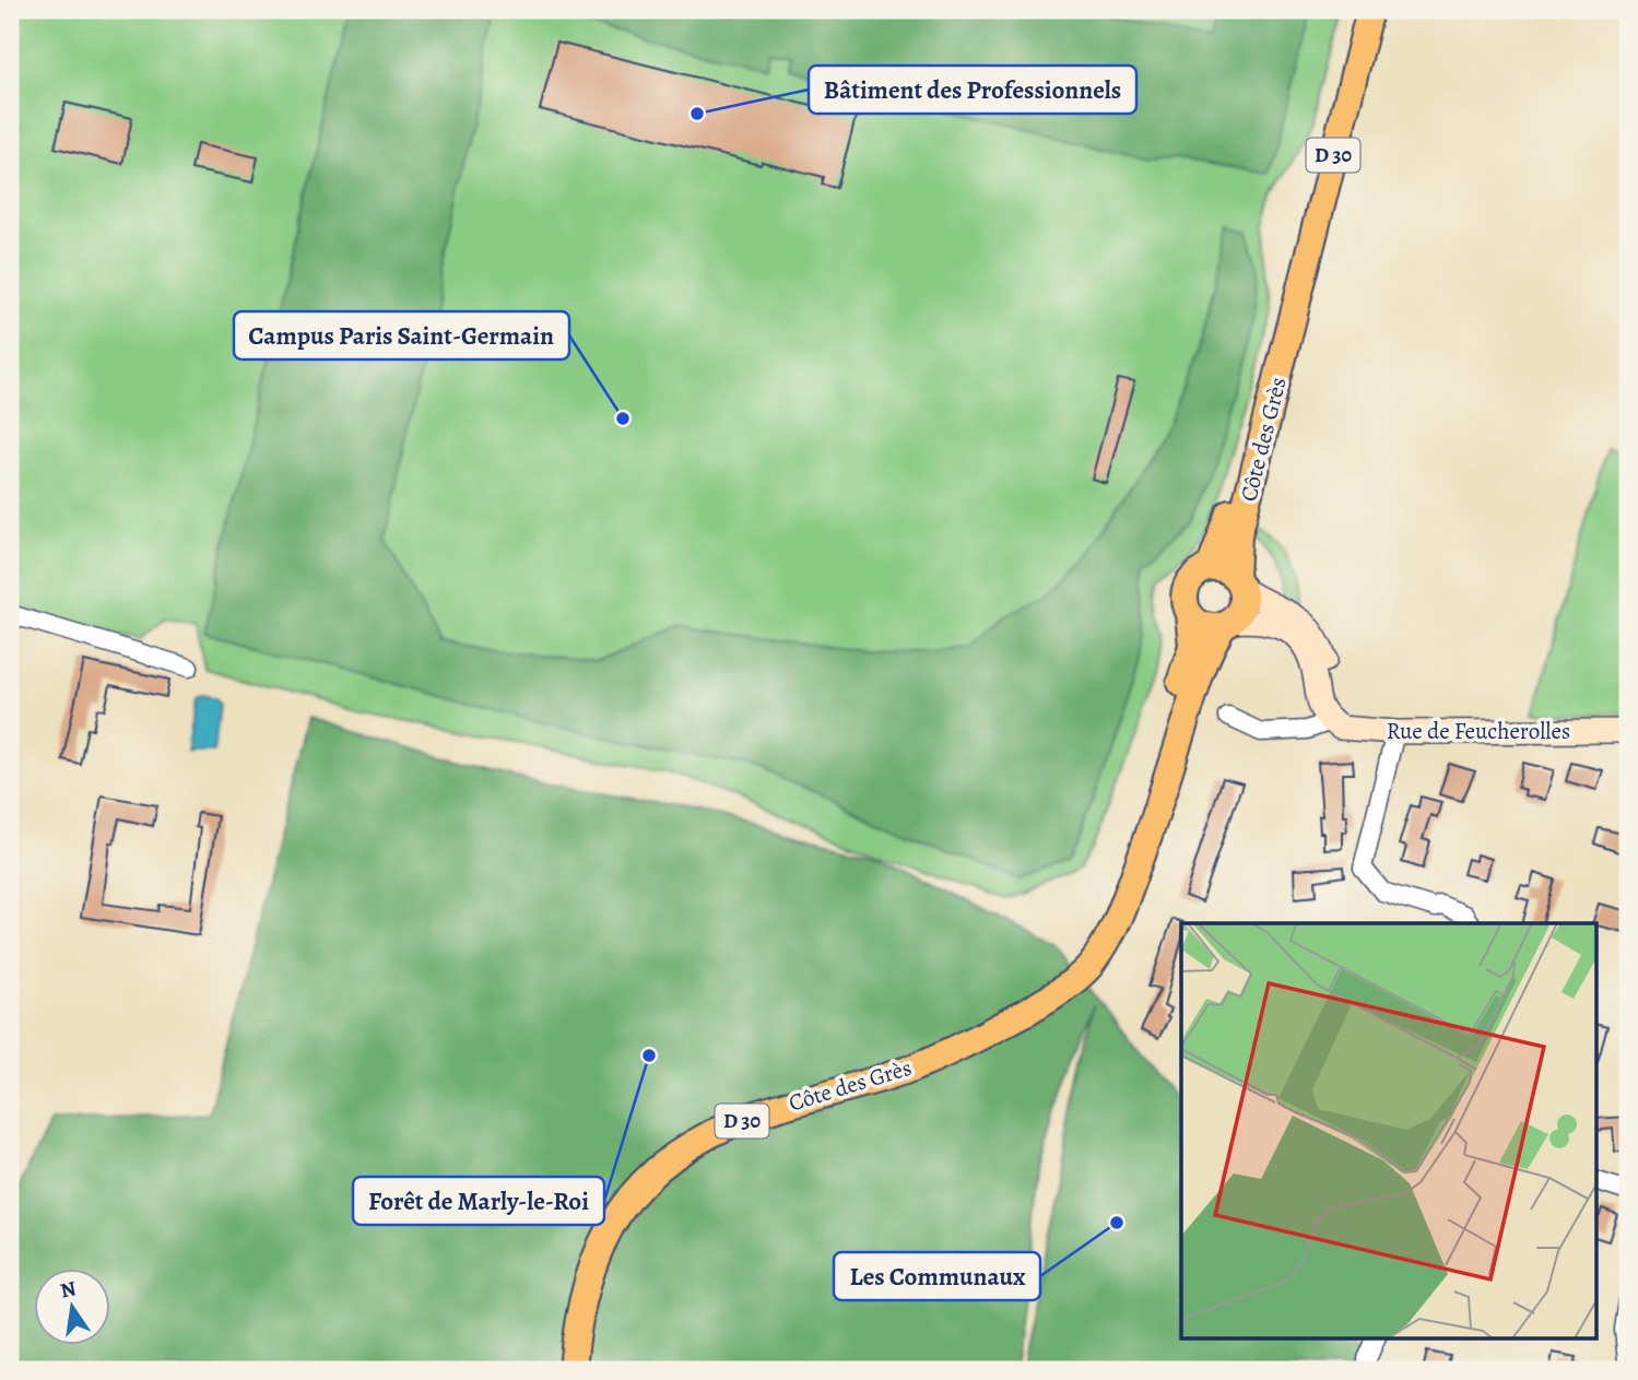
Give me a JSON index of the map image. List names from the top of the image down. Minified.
{"streets":{"main road":["D 30","Côte des Grès"],"street":["Rue de Feucherolles"]},"places":["Bâtiment des Professionnels","Campus Paris Saint-Germain","Forêt de Marly-le-Roi","Les Communaux"],"north":"top"}
